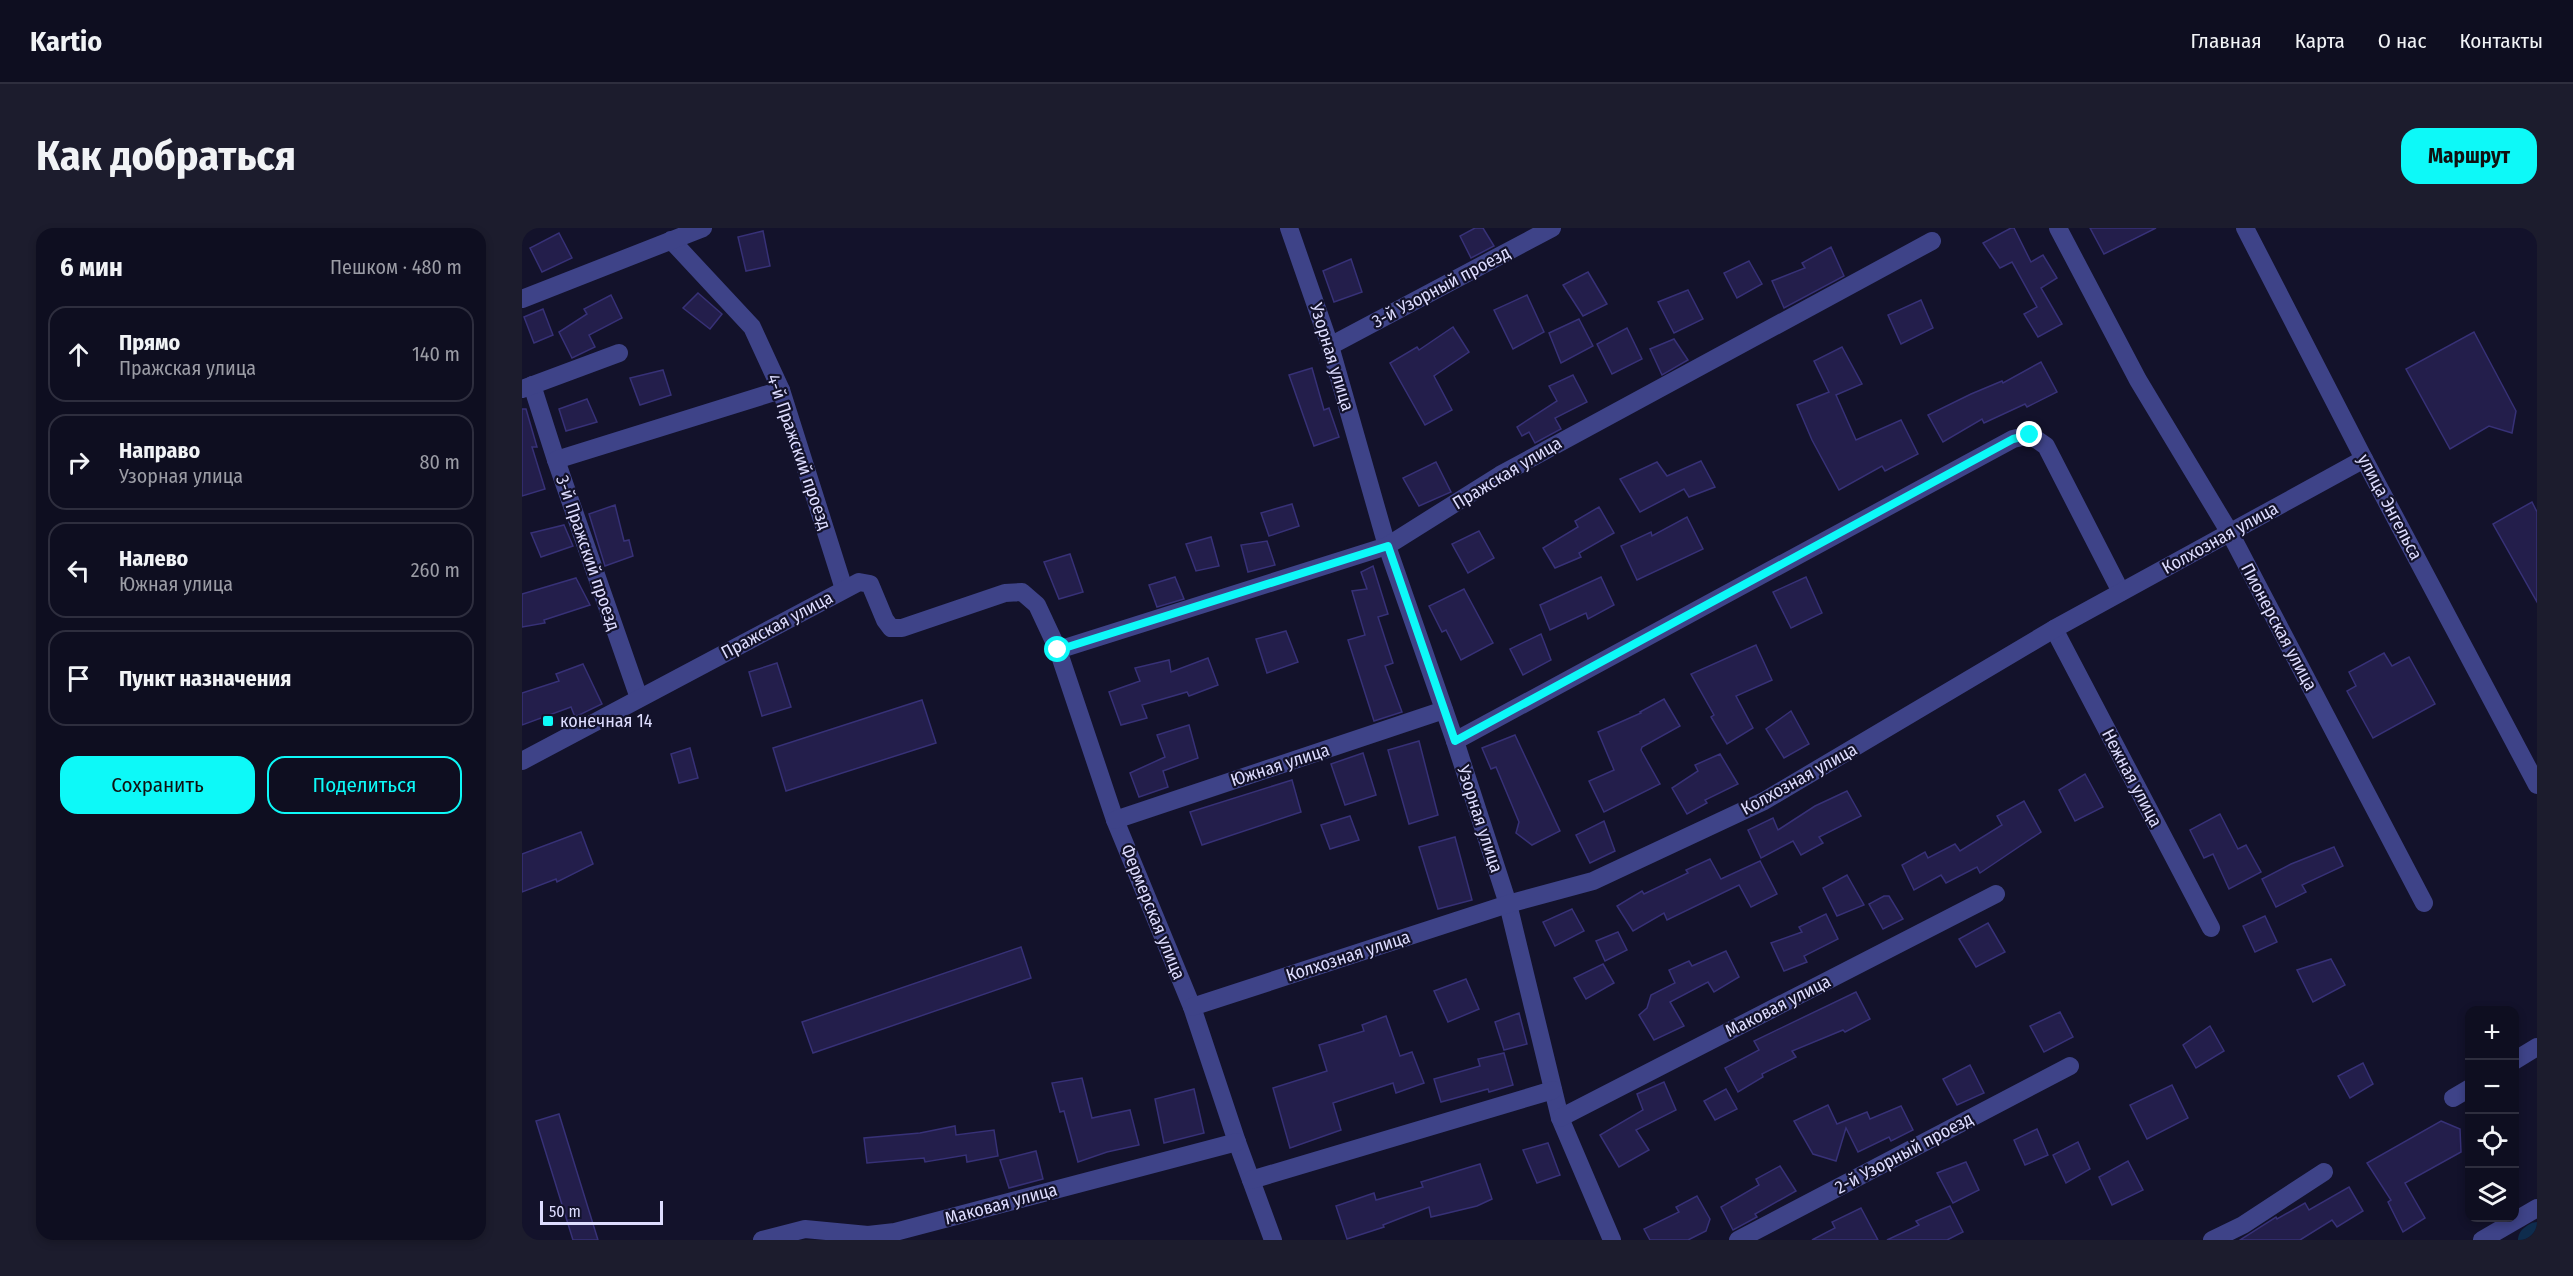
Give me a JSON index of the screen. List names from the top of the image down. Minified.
{"streets":{"street":["3-й Узорный проезд","Узорная улица","4-й Пражский проезд","Пражская улица","улица Энгельса","Колхозная улица","3-й Пражский проезд","Пионерская улица","Южная улица","Нежная улица","Фермерская улица","Маковая улица","2-й Узорный проезд"]},"crossings":[["3-й Узорный проезд","Узорная улица"],["Узорная улица","Пражская улица"],["Узорная улица","Колхозная улица"],["Узорная улица","Южная улица"],["Узорная улица","Маковая улица"],["4-й Пражский проезд","Пражская улица"],["4-й Пражский проезд","3-й Пражский проезд"],["Пражская улица","3-й Пражский проезд"],["Пражская улица","Фермерская улица"],["улица Энгельса","Колхозная улица"],["Колхозная улица","Пионерская улица"],["Колхозная улица","Нежная улица"],["Колхозная улица","Фермерская улица"],["Южная улица","Фермерская улица"],["Фермерская улица","Маковая улица"]],"places":{"transit":["конечная 14"]},"scale_bar":"50 m","page":{"header":"Kartio","nav":["Главная","Карта","О нас","Контакты"],"buttons":["Маршрут",["Сохранить","Поделиться"]],"title":"Как добраться","heading":["6 мин","Пешком · 480 m"],"list":[["Прямо","Пражская улица","140 m"],["Направо","Узорная улица","80 m"],["Налево","Южная улица","260 m"],"Пункт назначения"],"map_buttons":["+","−"],"scale":"50 m"}}
